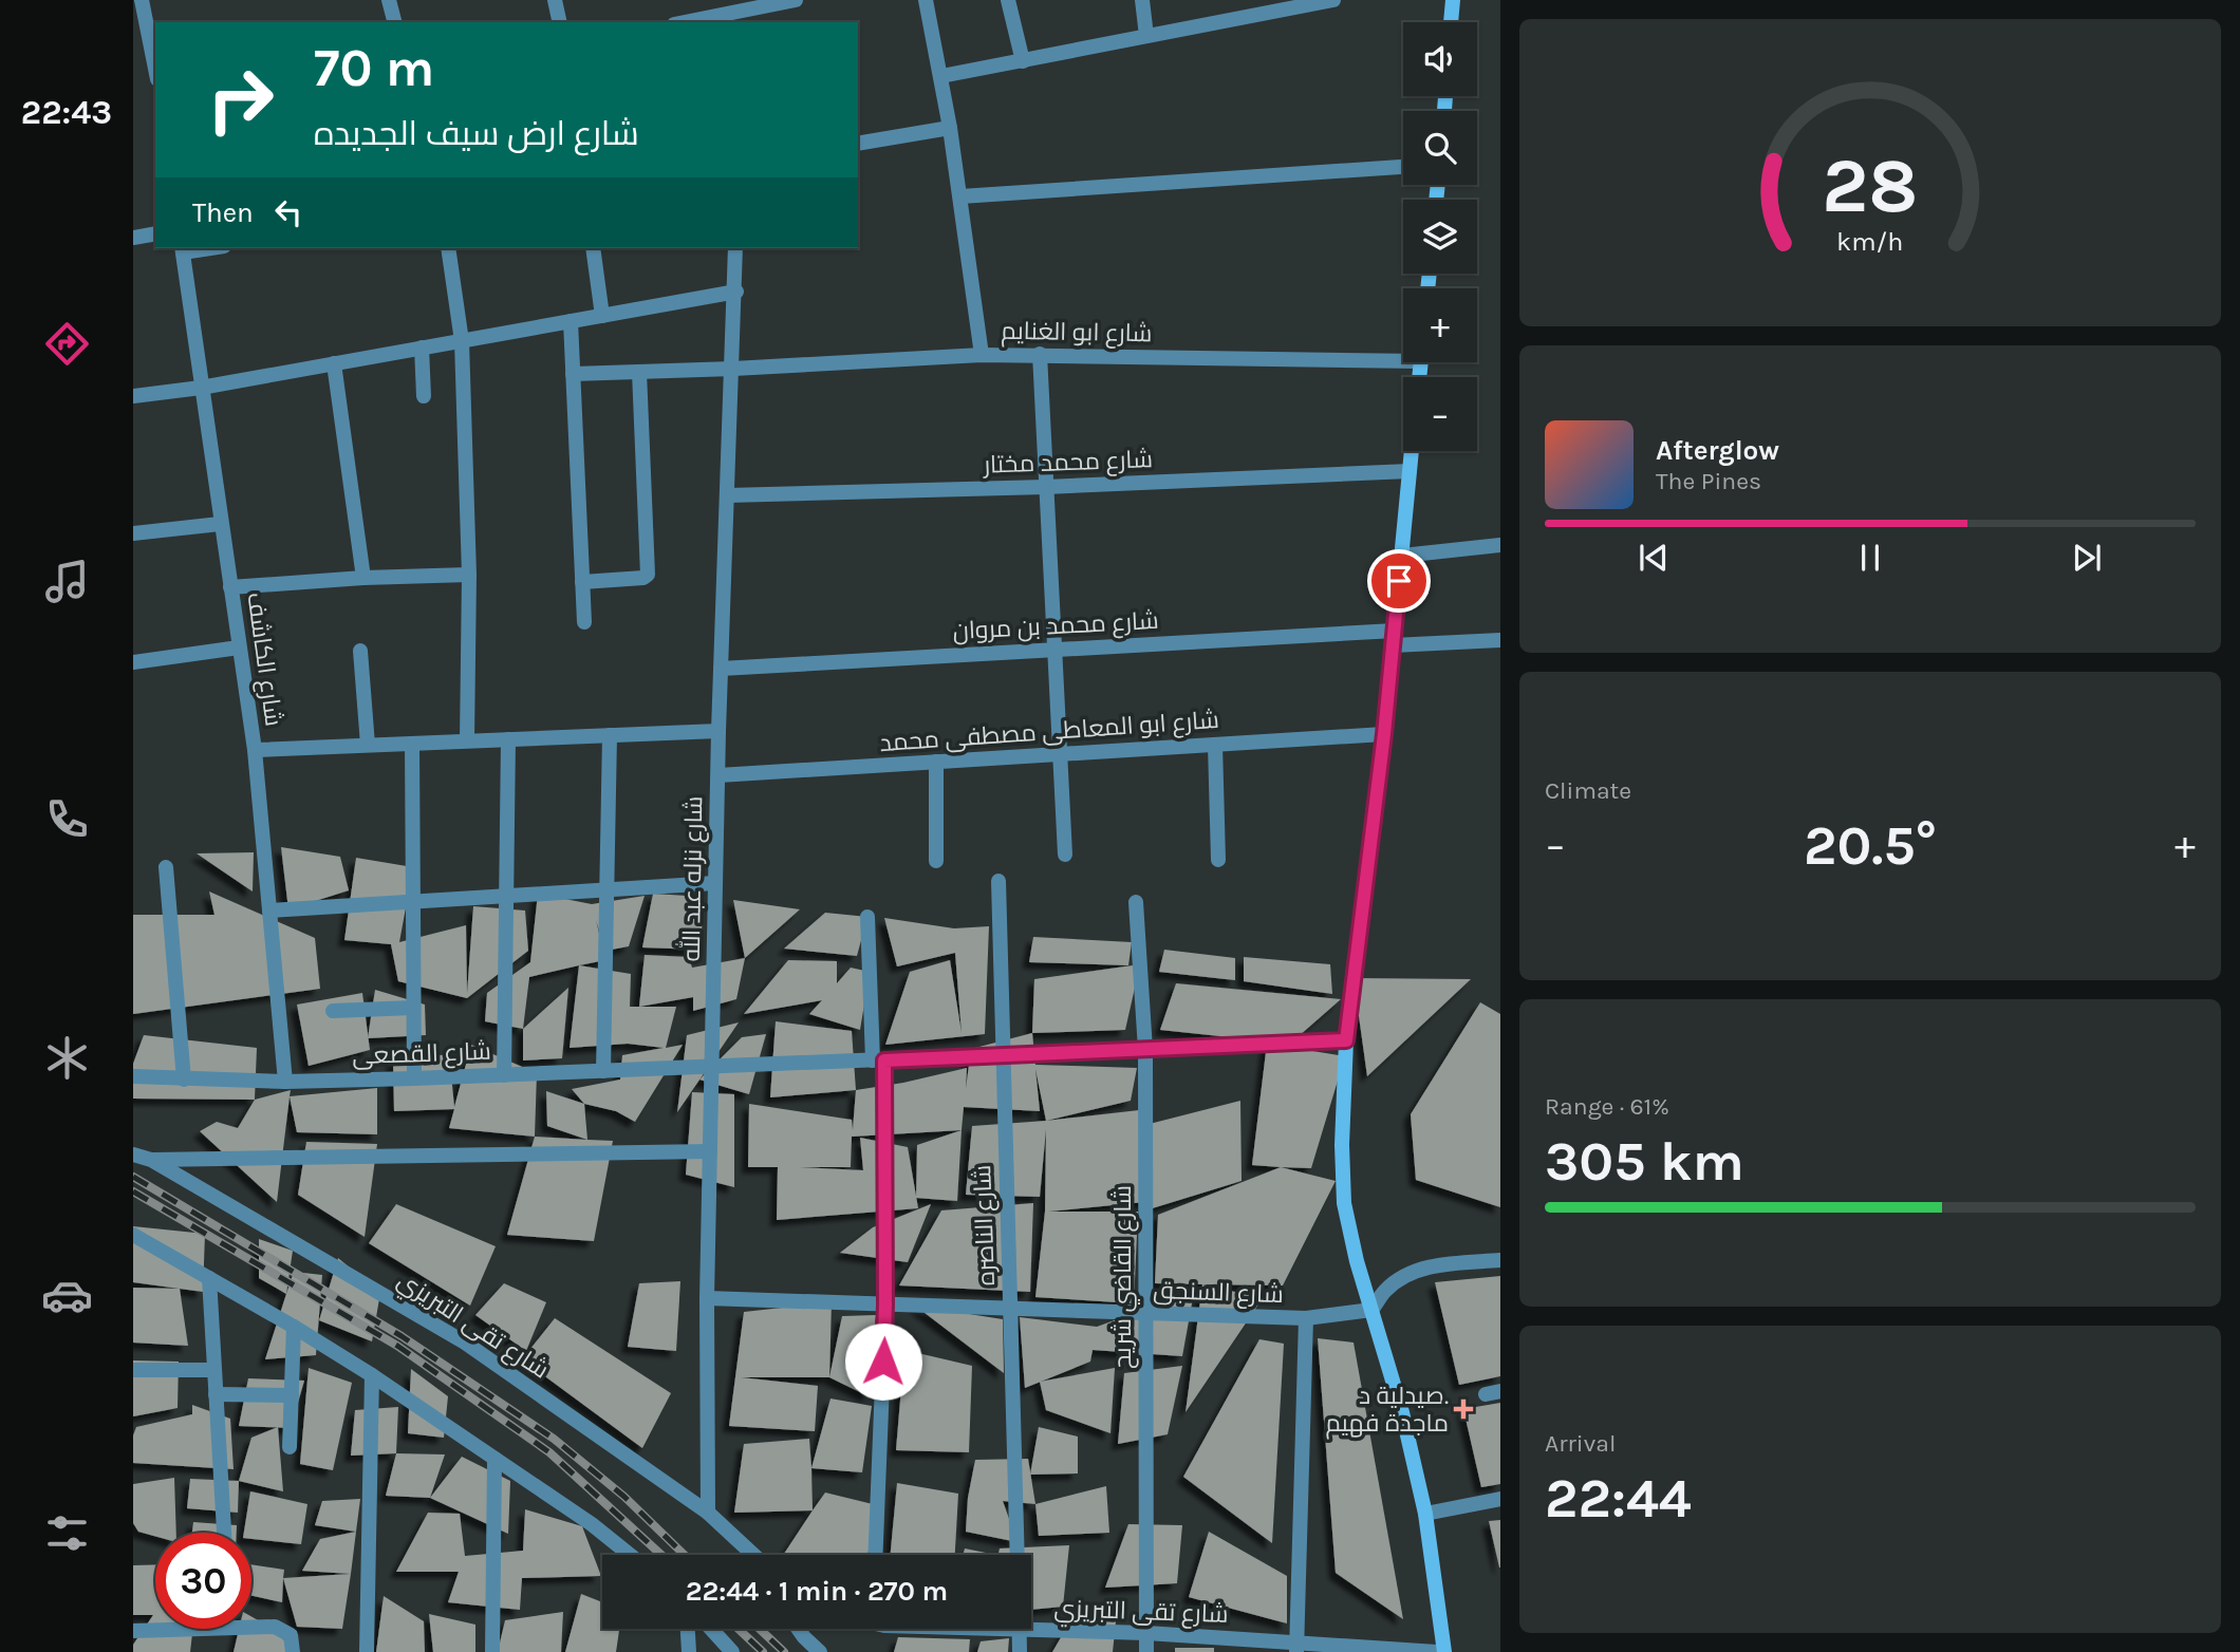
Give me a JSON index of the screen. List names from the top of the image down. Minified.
{"streets":{"street":["شارع ابو الغنايم","شارع محمد مختار","شارع محمد بن مروان","شارع الكاشف","شارع ابو المعاطى مصطفى محمد","شارع نزله عبد الله","شارع القصعى","شارع الناصره","شارع القاضي شريح","شارع السنجق","شارع تقى التبريزي"]},"crossings":[["شارع ابو الغنايم","شارع نزله عبد الله"],["شارع محمد مختار","شارع نزله عبد الله"],["شارع محمد بن مروان","شارع نزله عبد الله"],["شارع الكاشف","شارع القصعى"],["شارع ابو المعاطى مصطفى محمد","شارع نزله عبد الله"],["شارع نزله عبد الله","شارع القصعى"],["شارع نزله عبد الله","شارع السنجق"],["شارع نزله عبد الله","شارع تقى التبريزي"],["شارع القصعى","شارع الناصره"],["شارع القصعى","شارع القاضي شريح"],["شارع الناصره","شارع السنجق"],["شارع القاضي شريح","شارع السنجق"],["شارع القاضي شريح","شارع تقى التبريزي"]],"places":{"health":["صيدلية د. ماجدة فهيم"]},"page":{"tabs":"22:43","map_buttons":["+","−"],"turn":["70 m","شارع ارض سيف الجديده"],"then":"Then","song":["Afterglow","The Pines"],"tile":["Climate",["Range · 61%","305 km"],["Arrival","22:44"]],"heat":["−","20.5°","+"],"limit":"30","trip":"22:44 · 1 min · 270 m","gauge":["28","km/h"]}}
